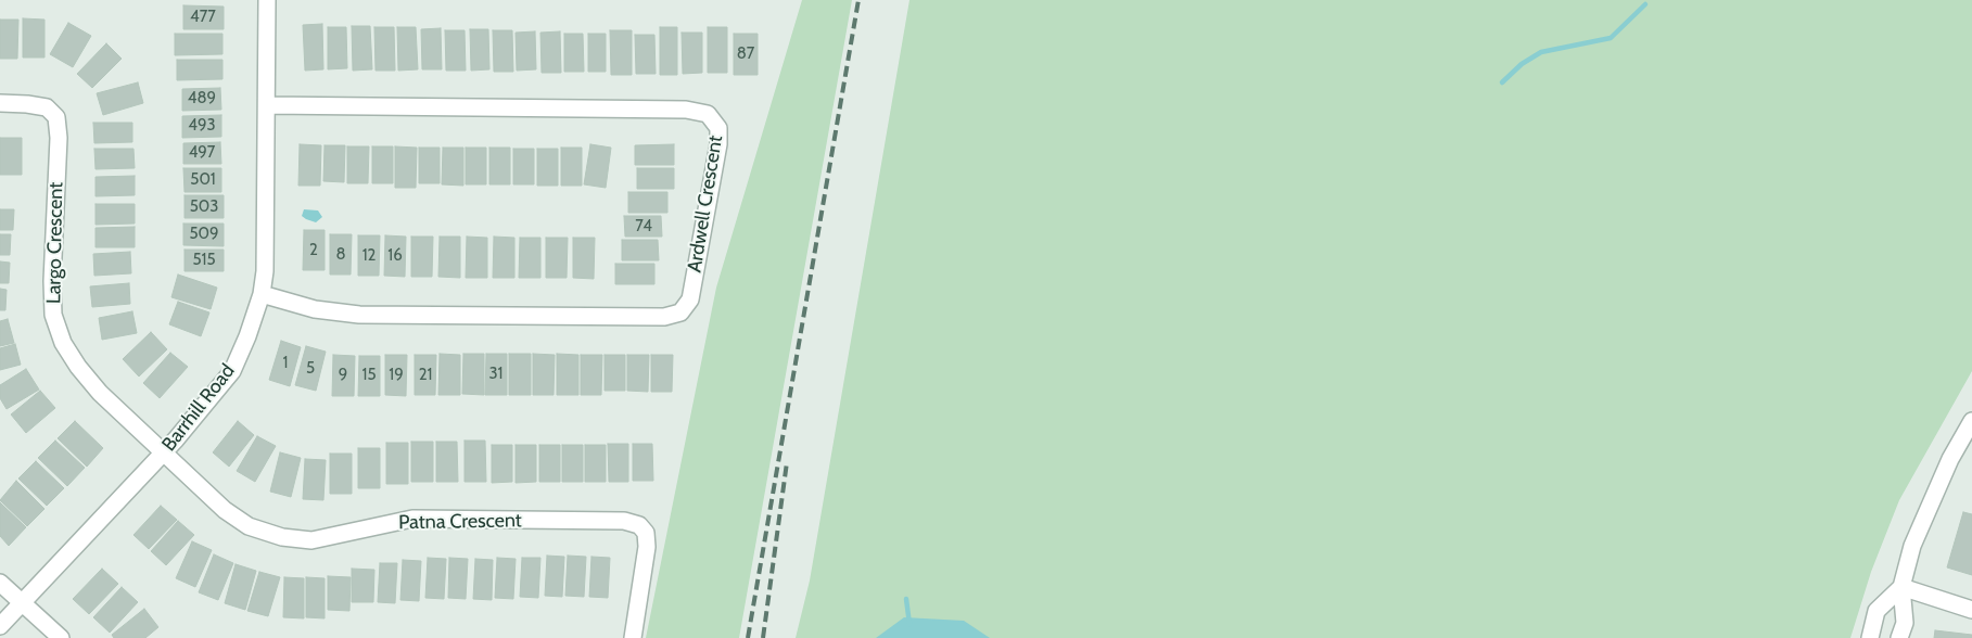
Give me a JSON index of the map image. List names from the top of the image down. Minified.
{"streets":{"street":["Ardwell Crescent","Largo Crescent","Barrhill Road","Patna Crescent"]},"crossings":[["Ardwell Crescent","Barrhill Road"],["Largo Crescent","Barrhill Road"],["Largo Crescent","Patna Crescent"],["Barrhill Road","Patna Crescent"]],"house_numbers":["477","87","489","493","497","501","503","74","509","2","8","12","16","515","1","5","31","9","15","19","21"]}
